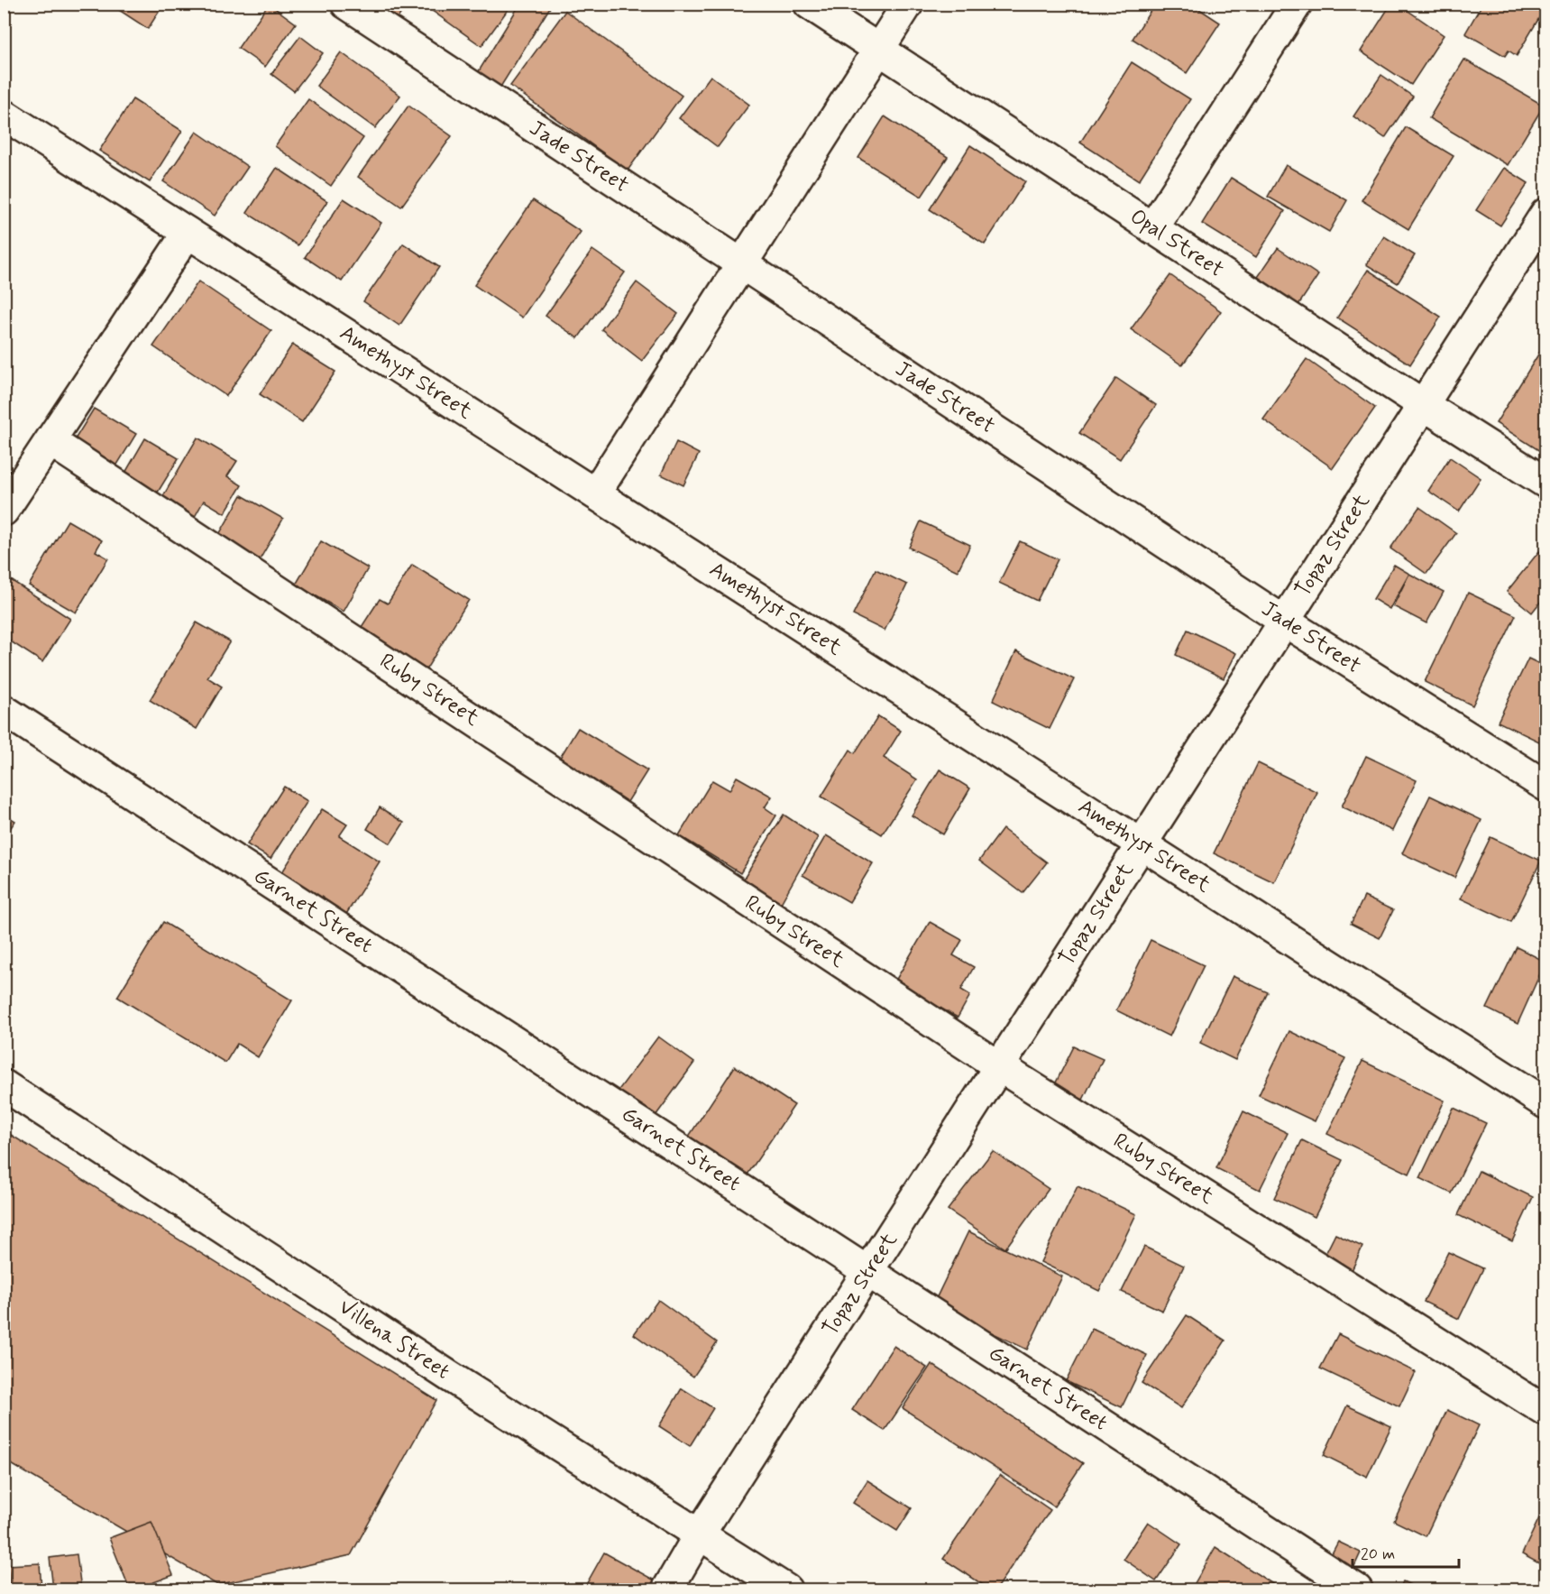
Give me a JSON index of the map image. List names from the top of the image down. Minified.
{"streets":{"street":["Jade Street","Opal Street","Amethyst Street","Topaz Street","Ruby Street","Garnet Street","Villena Street"]},"crossings":[["Jade Street","Topaz Street"],["Opal Street","Topaz Street"],["Amethyst Street","Topaz Street"],["Topaz Street","Ruby Street"],["Topaz Street","Garnet Street"],["Topaz Street","Villena Street"]],"scale_bar":"20 m"}
